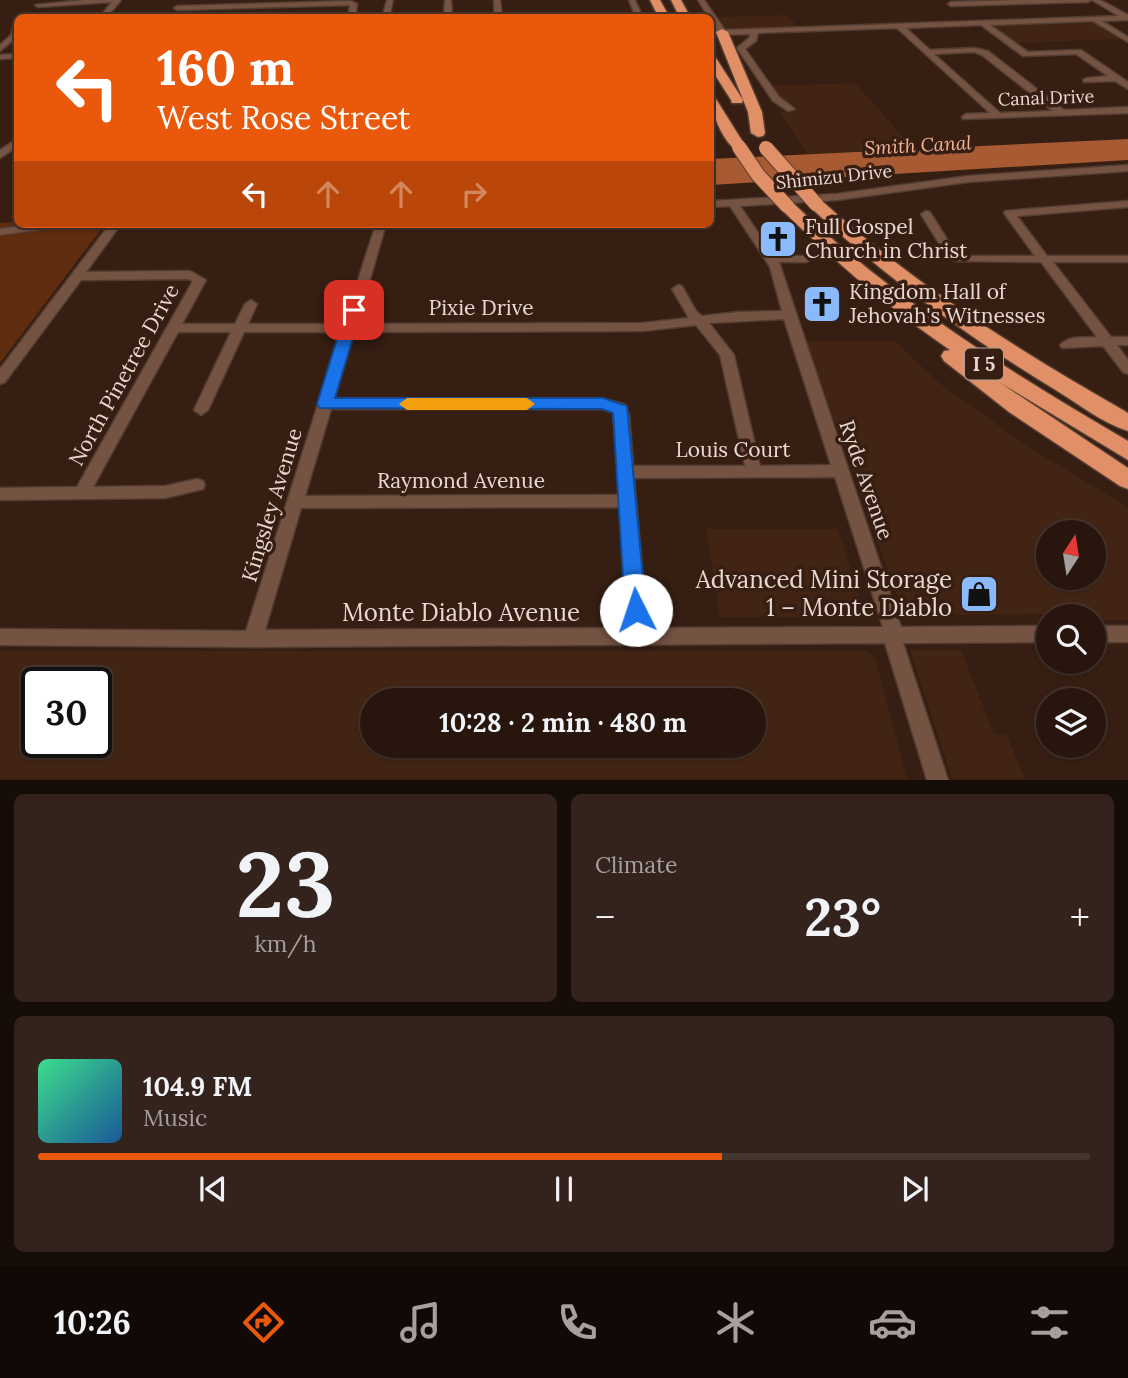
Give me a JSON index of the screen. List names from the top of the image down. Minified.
{"streets":{"highway":["I 5"],"street":["Canal Drive","Shimizu Drive","Pixie Drive","North Pinetree Drive","Louis Court","Ryde Avenue","Raymond Avenue","Kingsley Avenue","Monte Diablo Avenue"]},"crossings":[["Shimizu Drive","Ryde Avenue"],["Pixie Drive","North Pinetree Drive"],["Pixie Drive","Ryde Avenue"],["Pixie Drive","Kingsley Avenue"],["Louis Court","Ryde Avenue"],["Ryde Avenue","Monte Diablo Avenue"],["Raymond Avenue","Kingsley Avenue"],["Kingsley Avenue","Monte Diablo Avenue"]],"water":["Smith Canal"],"places":{"church":["Full Gospel Church in Christ","Kingdom Hall of Jehovah's Witnesses"],"shop":["Advanced Mini Storage 1 – Monte Diablo"]},"north":"top","page":{"turn":["160 m","West Rose Street"],"limit":"30","trip":"10:28 · 2 min · 480 m","tile":[["23","km/h"],"Climate"],"heat":["−","23°","+"],"song":["104.9 FM","Music"],"tabs":"10:26"}}
